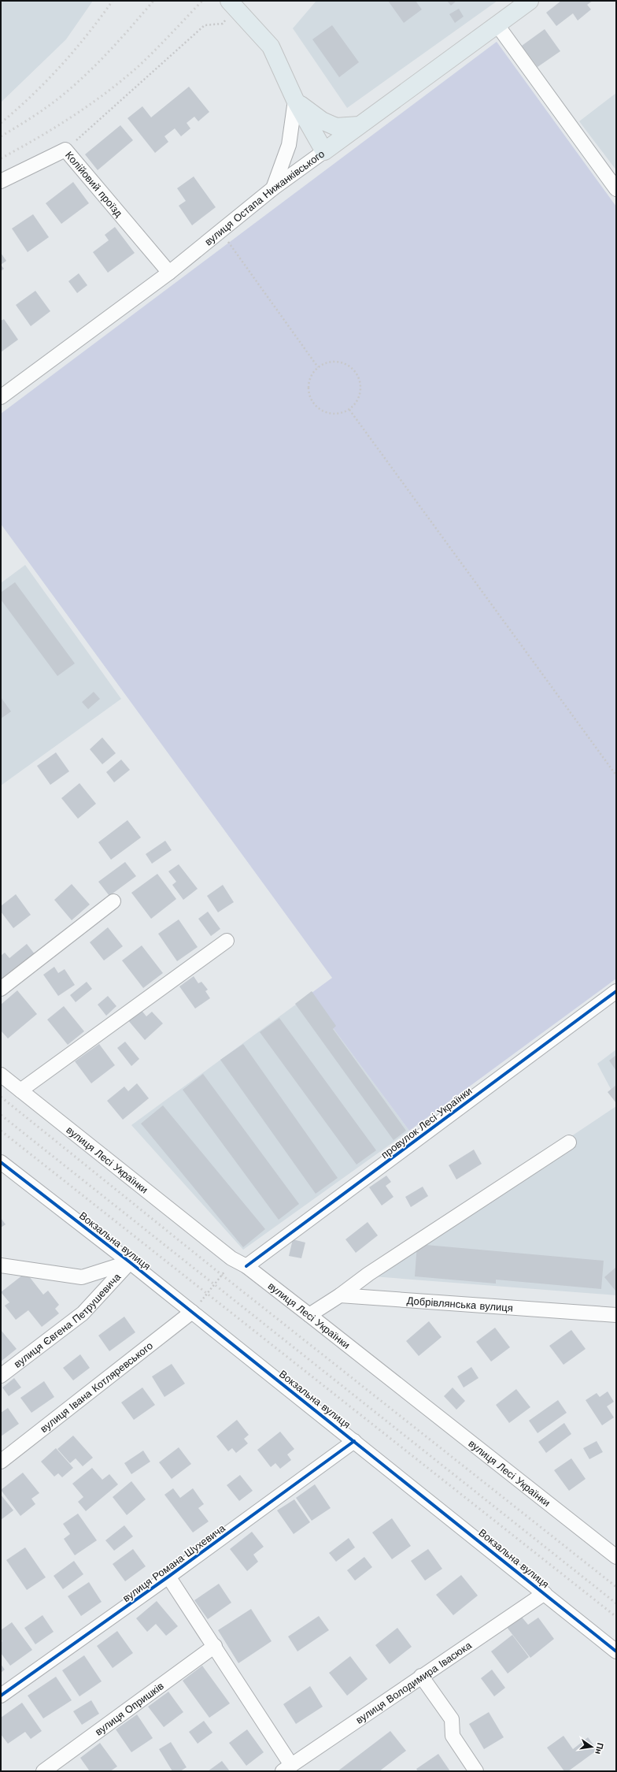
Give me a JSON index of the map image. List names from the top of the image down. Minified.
{"streets":{"main road":["вулиця Остапа Нижанківського"],"street":["Колійовий проїзд","провулок Лесі Українки","вулиця Лесі Українки","Вокзальна вулиця","Добрівлянська вулиця","вулиця Євгена Петрушевича","вулиця Івана Котляревського","вулиця Романа Шухевича","вулиця Володимира Івасюка","вулиця Опришків"]},"crossings":[["Колійовий проїзд","вулиця Остапа Нижанківського"],["провулок Лесі Українки","вулиця Лесі Українки"],["Вокзальна вулиця","вулиця Євгена Петрушевича"],["Вокзальна вулиця","вулиця Івана Котляревського"],["Вокзальна вулиця","вулиця Романа Шухевича"],["Вокзальна вулиця","вулиця Володимира Івасюка"]],"north":"right"}
